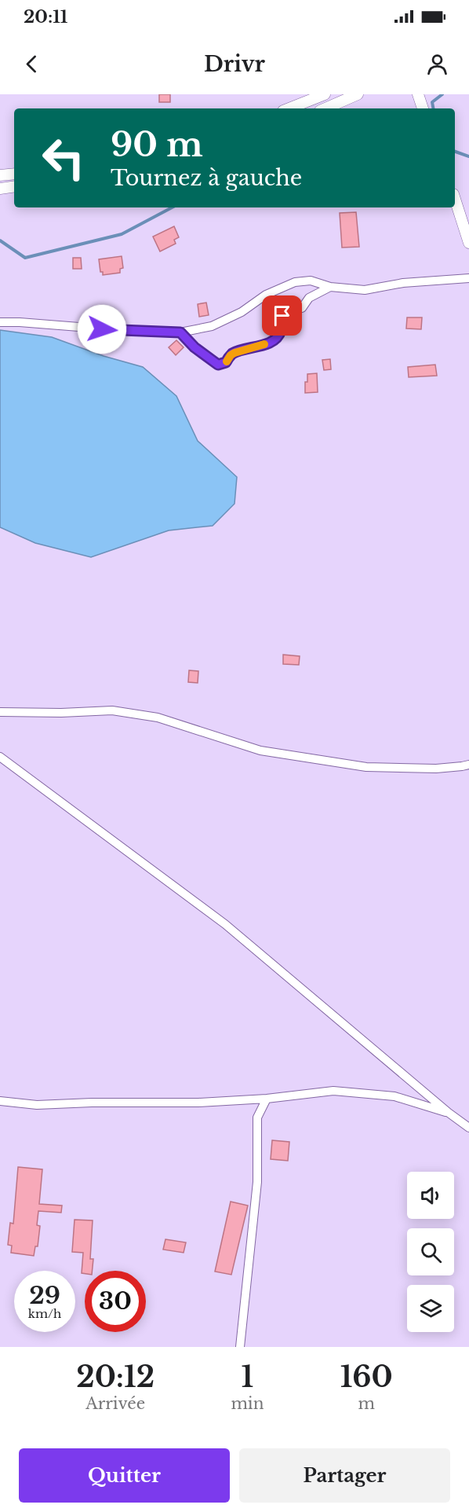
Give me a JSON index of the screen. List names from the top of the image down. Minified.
{"page":{"status":"20:11","header":"Drivr","turn":["90 m","Tournez à gauche"],"speed":"29 km/h","limit":"30","eta":["20:12","Arrivée","1","min","160","m"],"buttons":["Quitter","Partager"]}}
